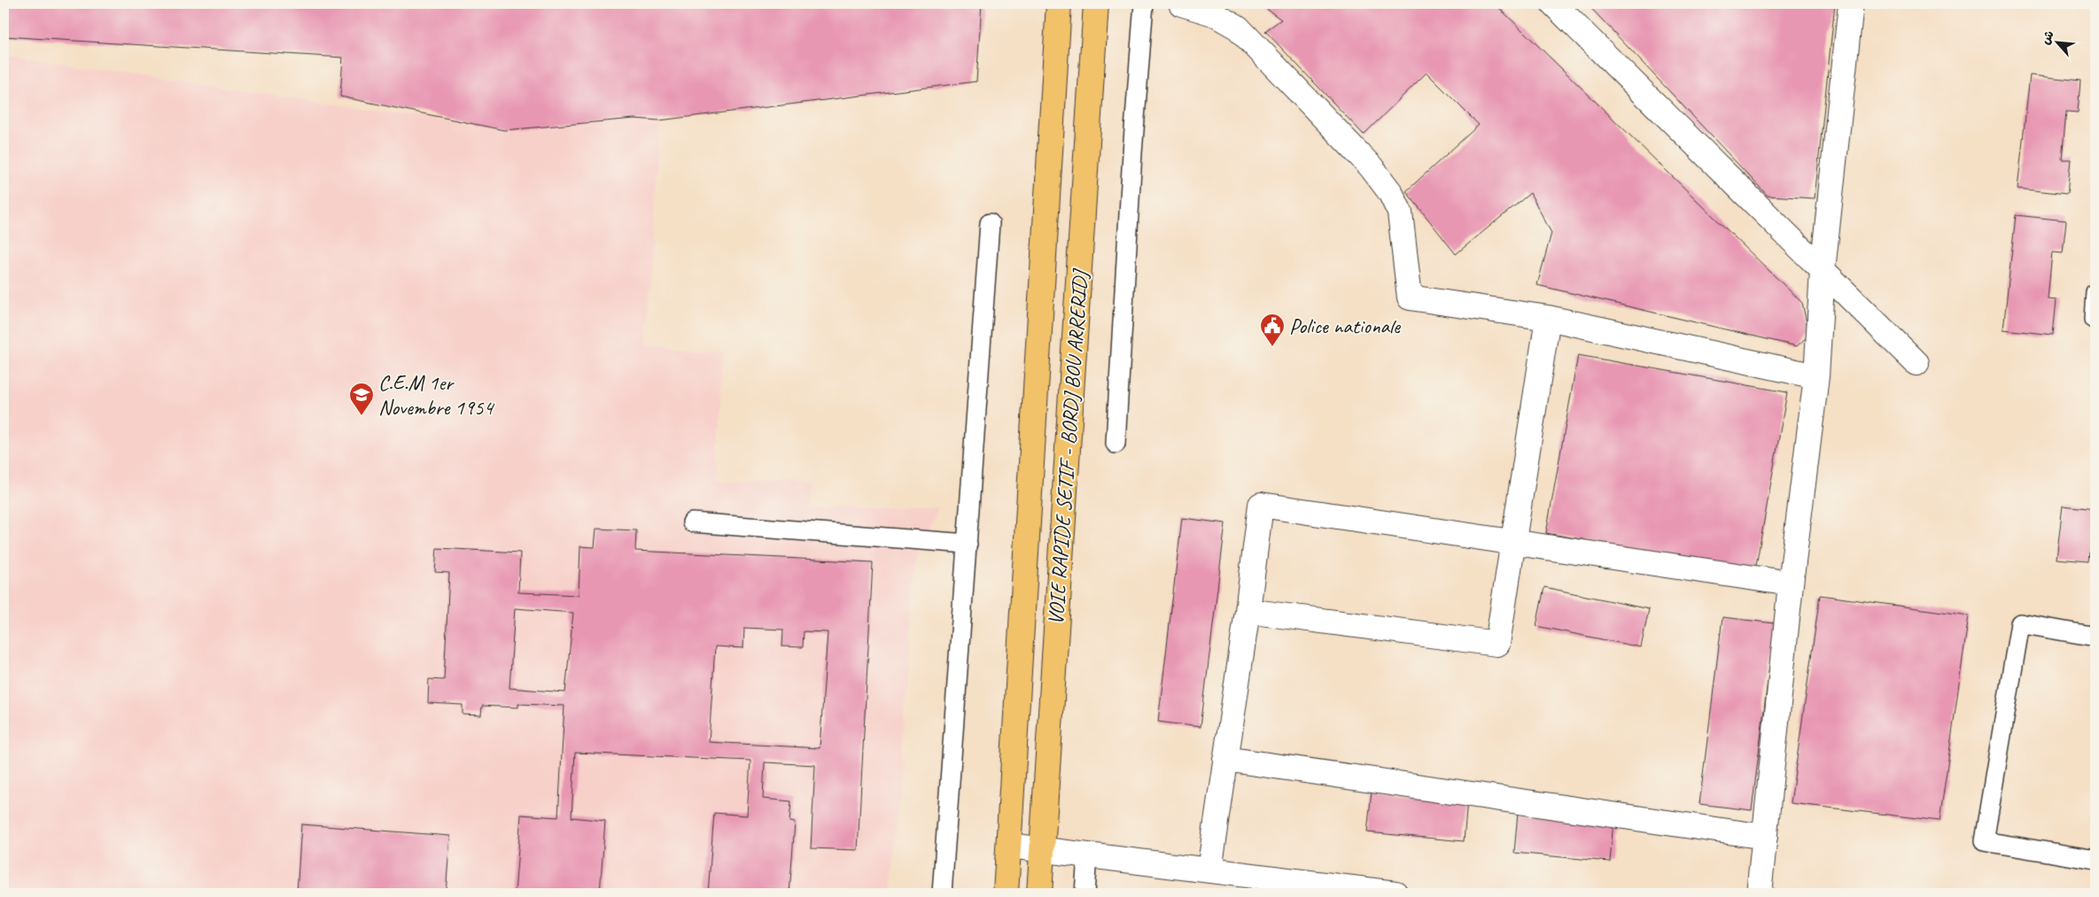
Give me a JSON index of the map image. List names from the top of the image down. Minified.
{"streets":{"highway":["VOIE RAPIDE SETIF - BORDJ BOU ARRERIDJ"]},"places":{"public building":["Police nationale"],"school or university":["C.E.M 1er Novembre 1954"]},"north":"top left"}
